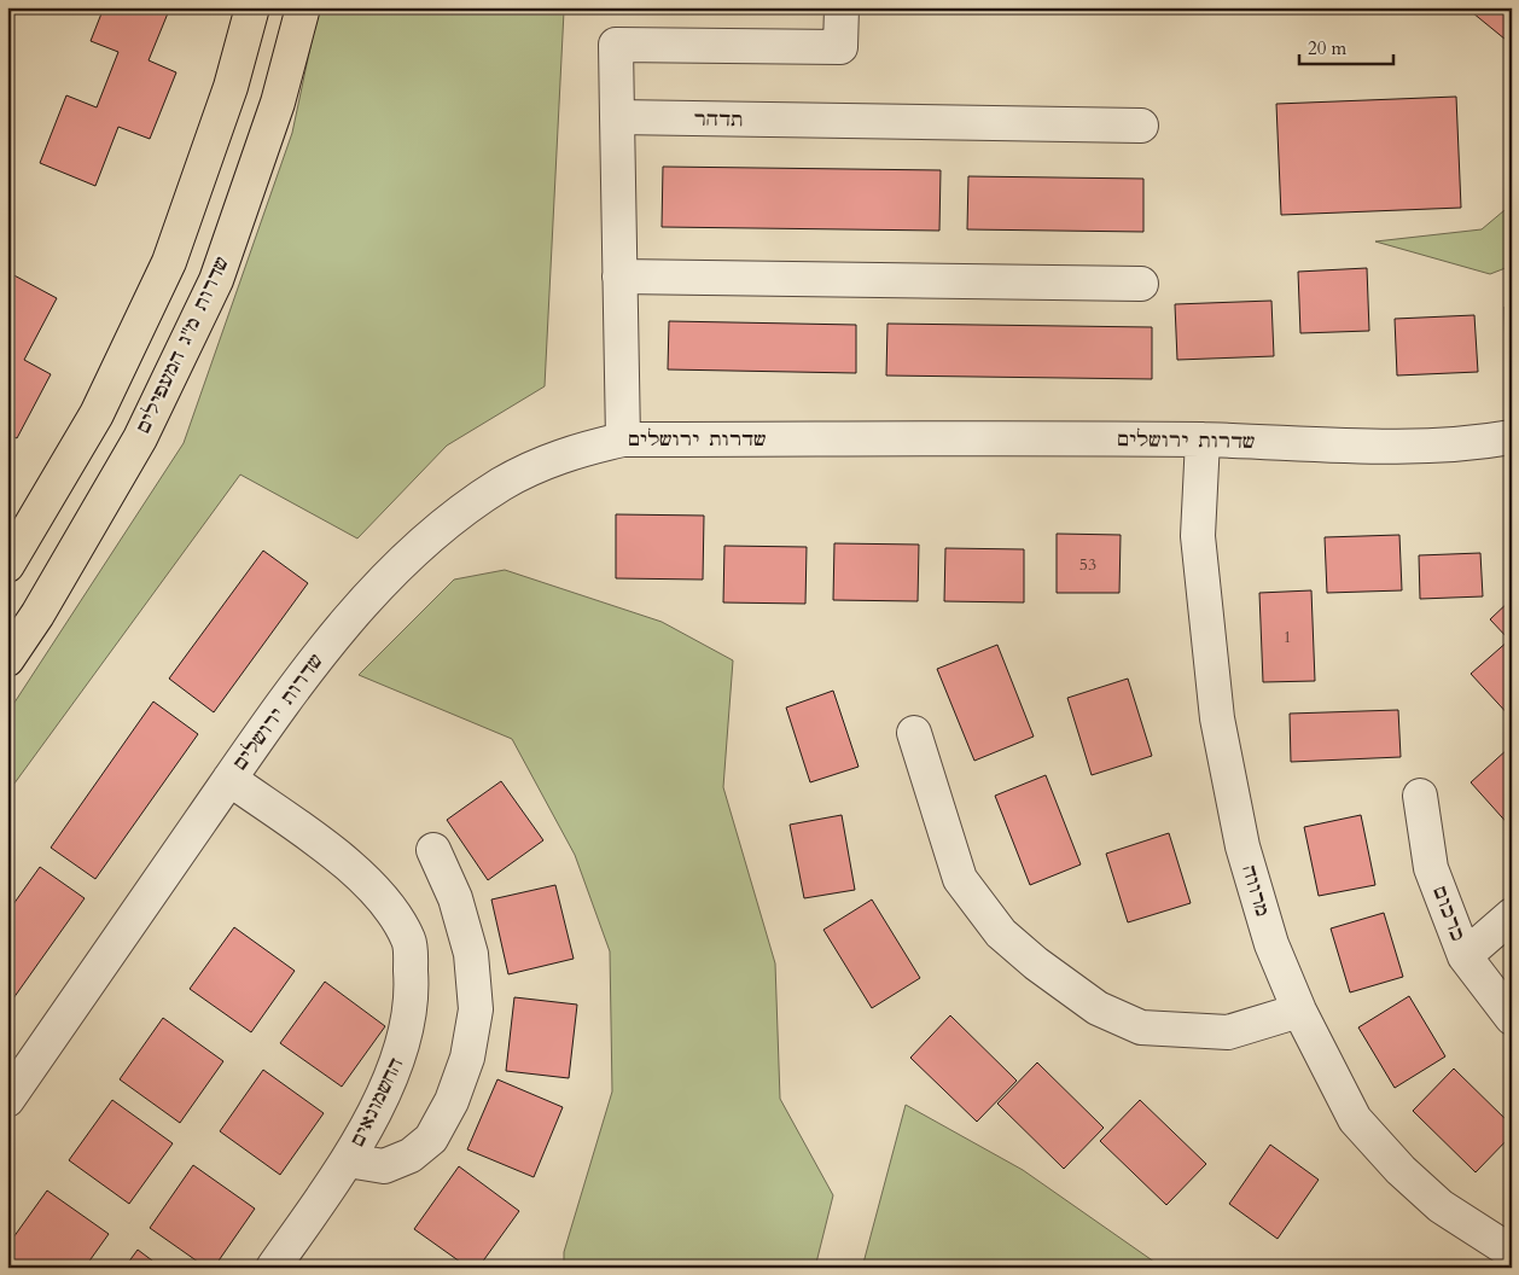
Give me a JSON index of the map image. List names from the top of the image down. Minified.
{"streets":{"main road":["שדרות מ\"ג המעפילים"],"street":["תדהר","שדרות ירושלים","מרווה","כרכום","החשמונאים"]},"crossings":[["שדרות ירושלים","מרווה"],["שדרות ירושלים","החשמונאים"]],"house_numbers":["53","1"],"scale_bar":"20 m"}
